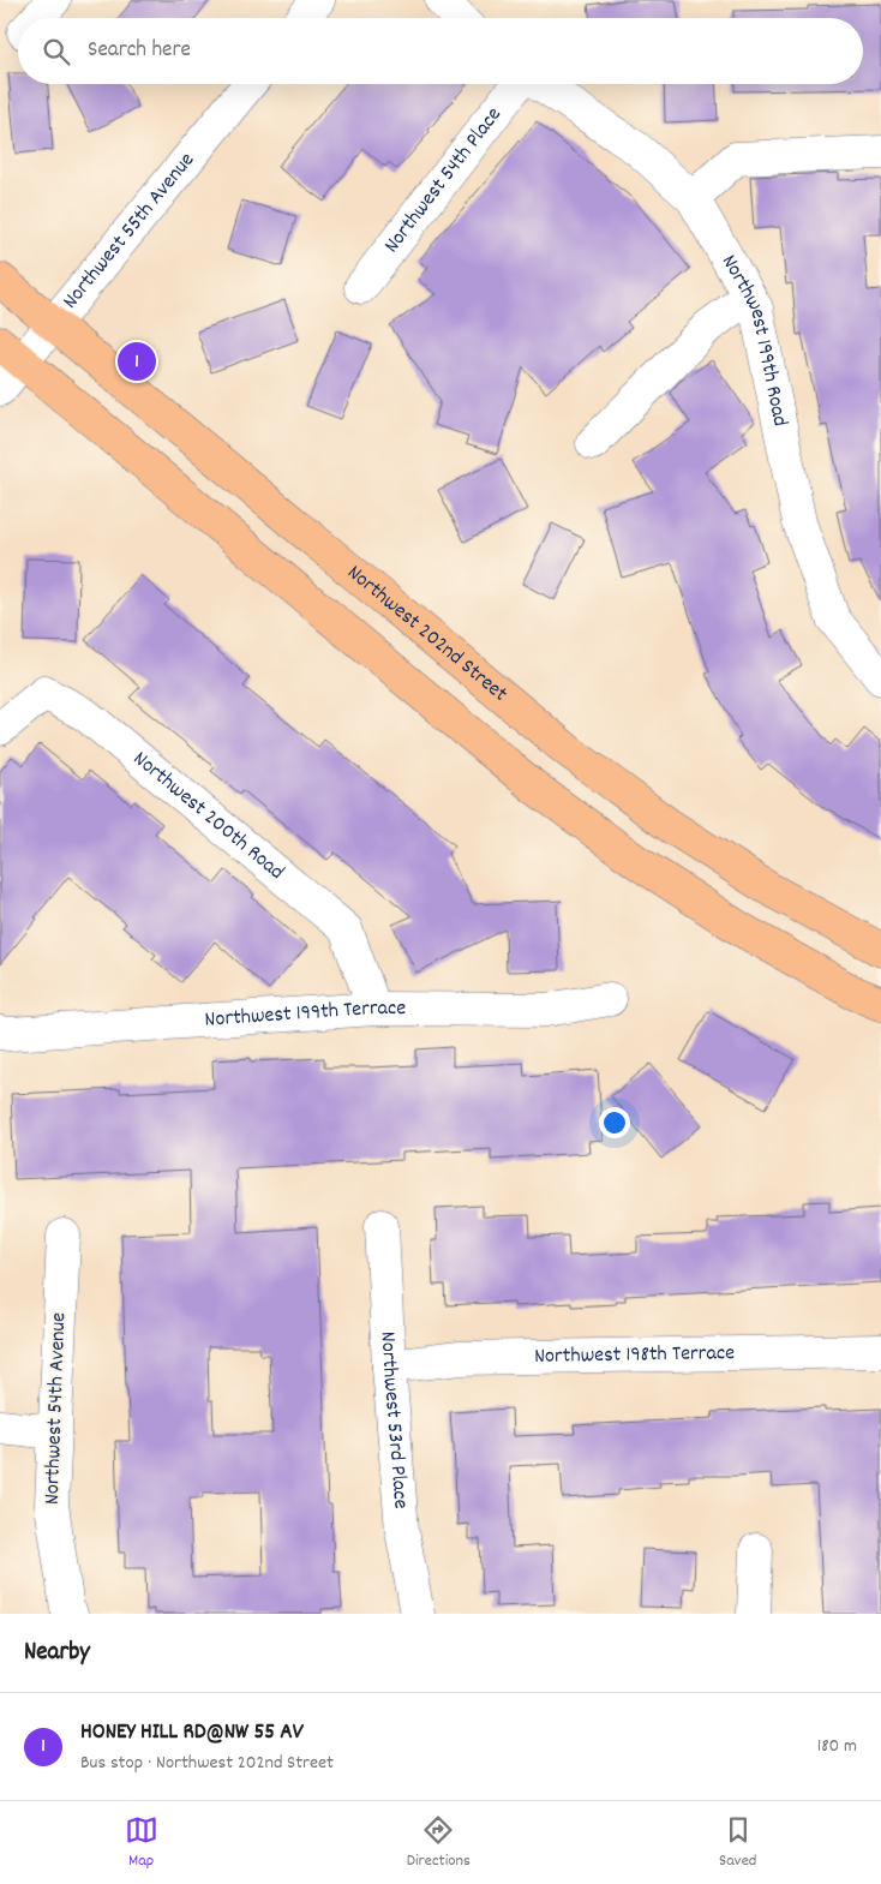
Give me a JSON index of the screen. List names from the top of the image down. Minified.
{"streets":{"main road":["Northwest 202nd Street"],"street":["Northwest 54th Place","Northwest 55th Avenue","Northwest 199th Road","Northwest 200th Road","Northwest 199th Terrace","Northwest 198th Terrace","Northwest 54th Avenue","Northwest 53rd Place"]},"crossings":[["Northwest 55th Avenue","Northwest 202nd Street"],["Northwest 200th Road","Northwest 199th Terrace"],["Northwest 198th Terrace","Northwest 53rd Place"]],"page":{"search":"Search here","pins":"1","heading":"Nearby","list":[{"mark":"1","name":"HONEY HILL RD@NW 55 AV","note":"Bus stop · Northwest 202nd Street","value":"180 m"}],"nav":["Map","Directions","Saved"]}}
